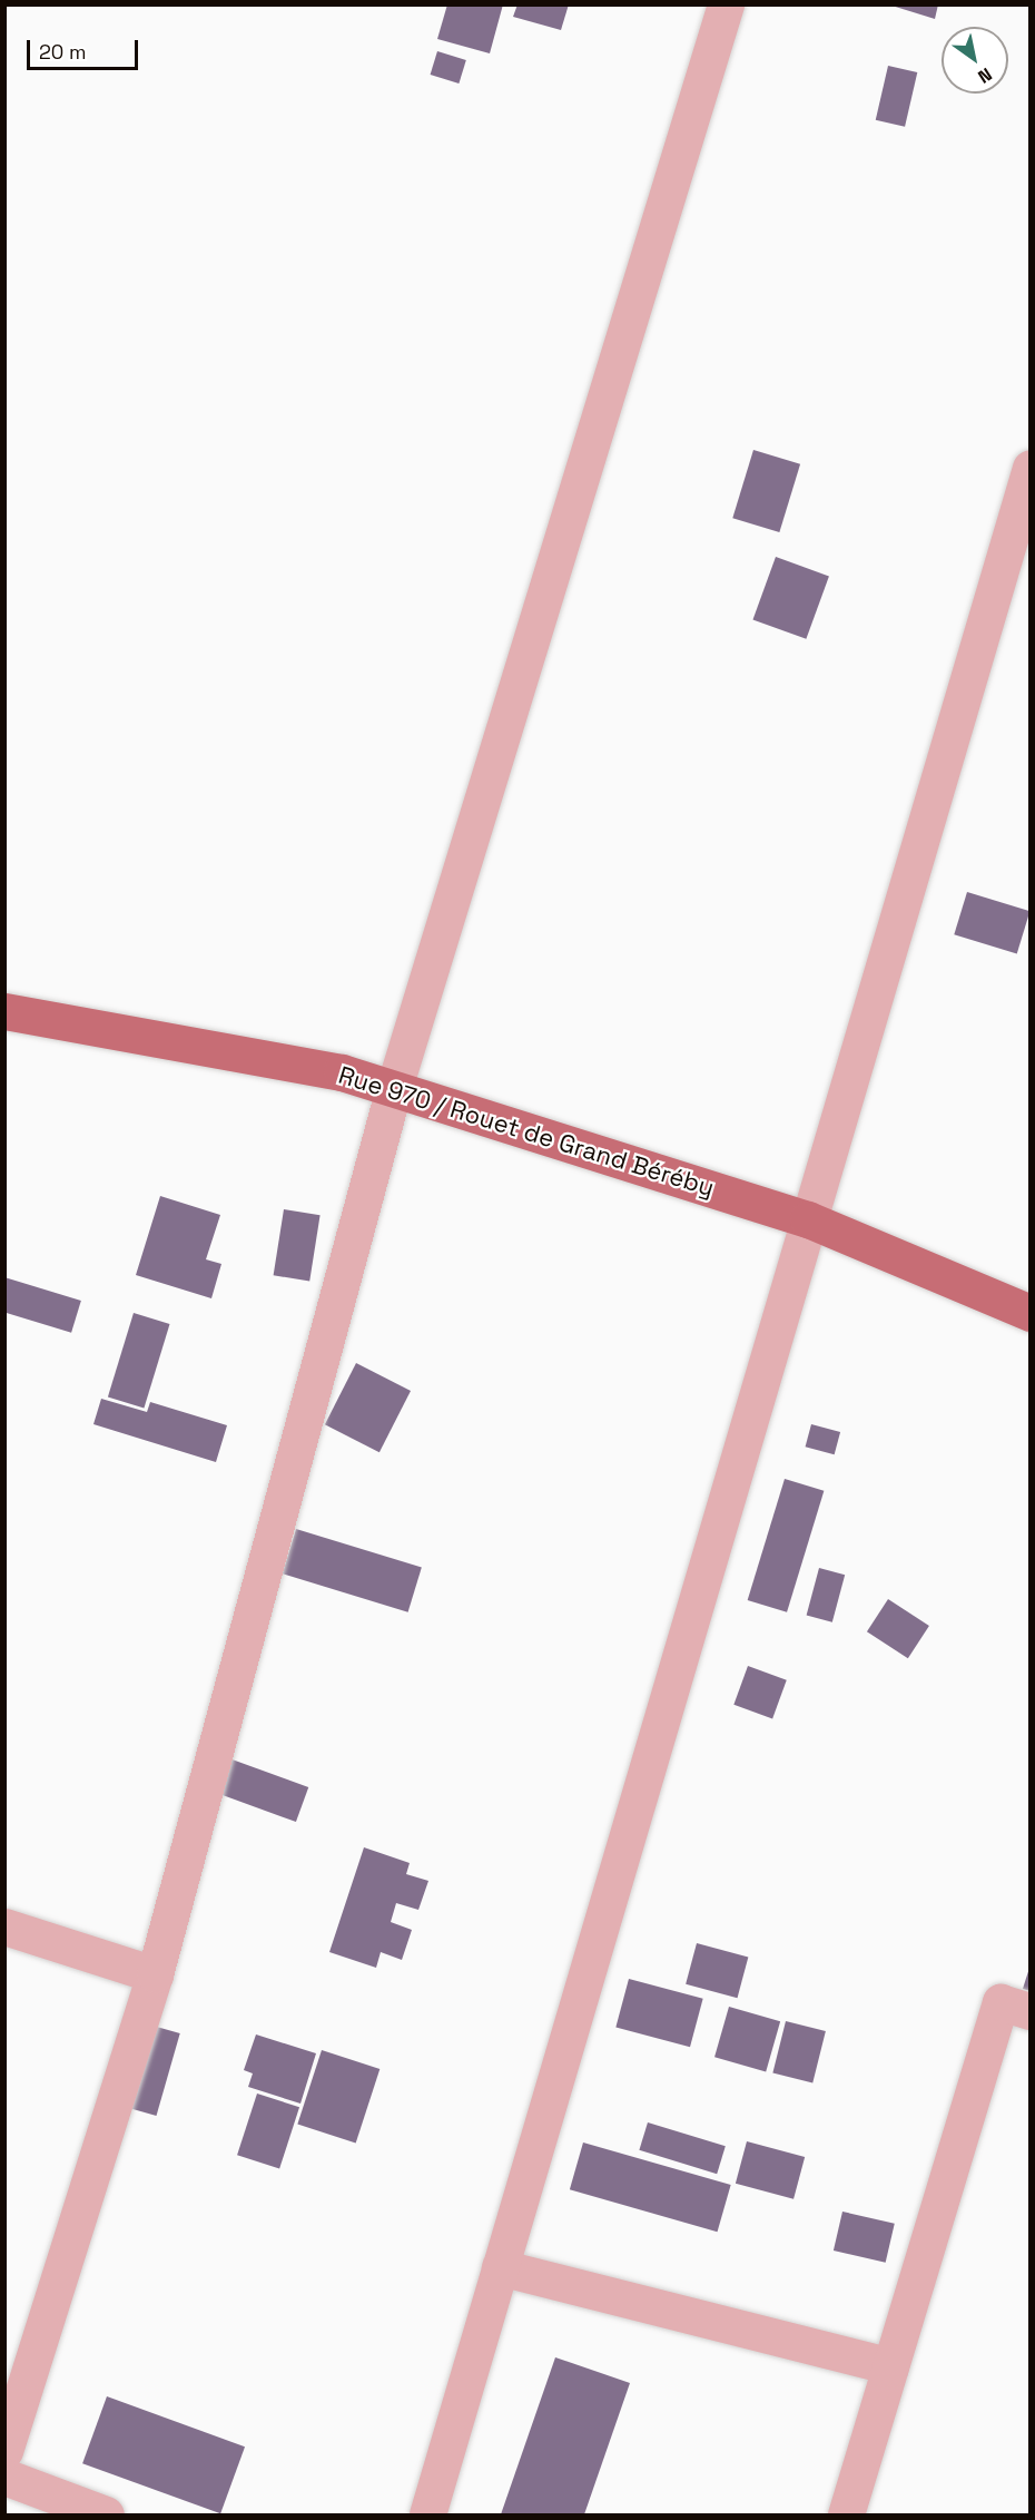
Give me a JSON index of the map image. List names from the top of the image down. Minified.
{"streets":{"main road":["Rue 970 / Rouet de Grand Béréby"]},"scale_bar":"20 m","north":"bottom right"}
